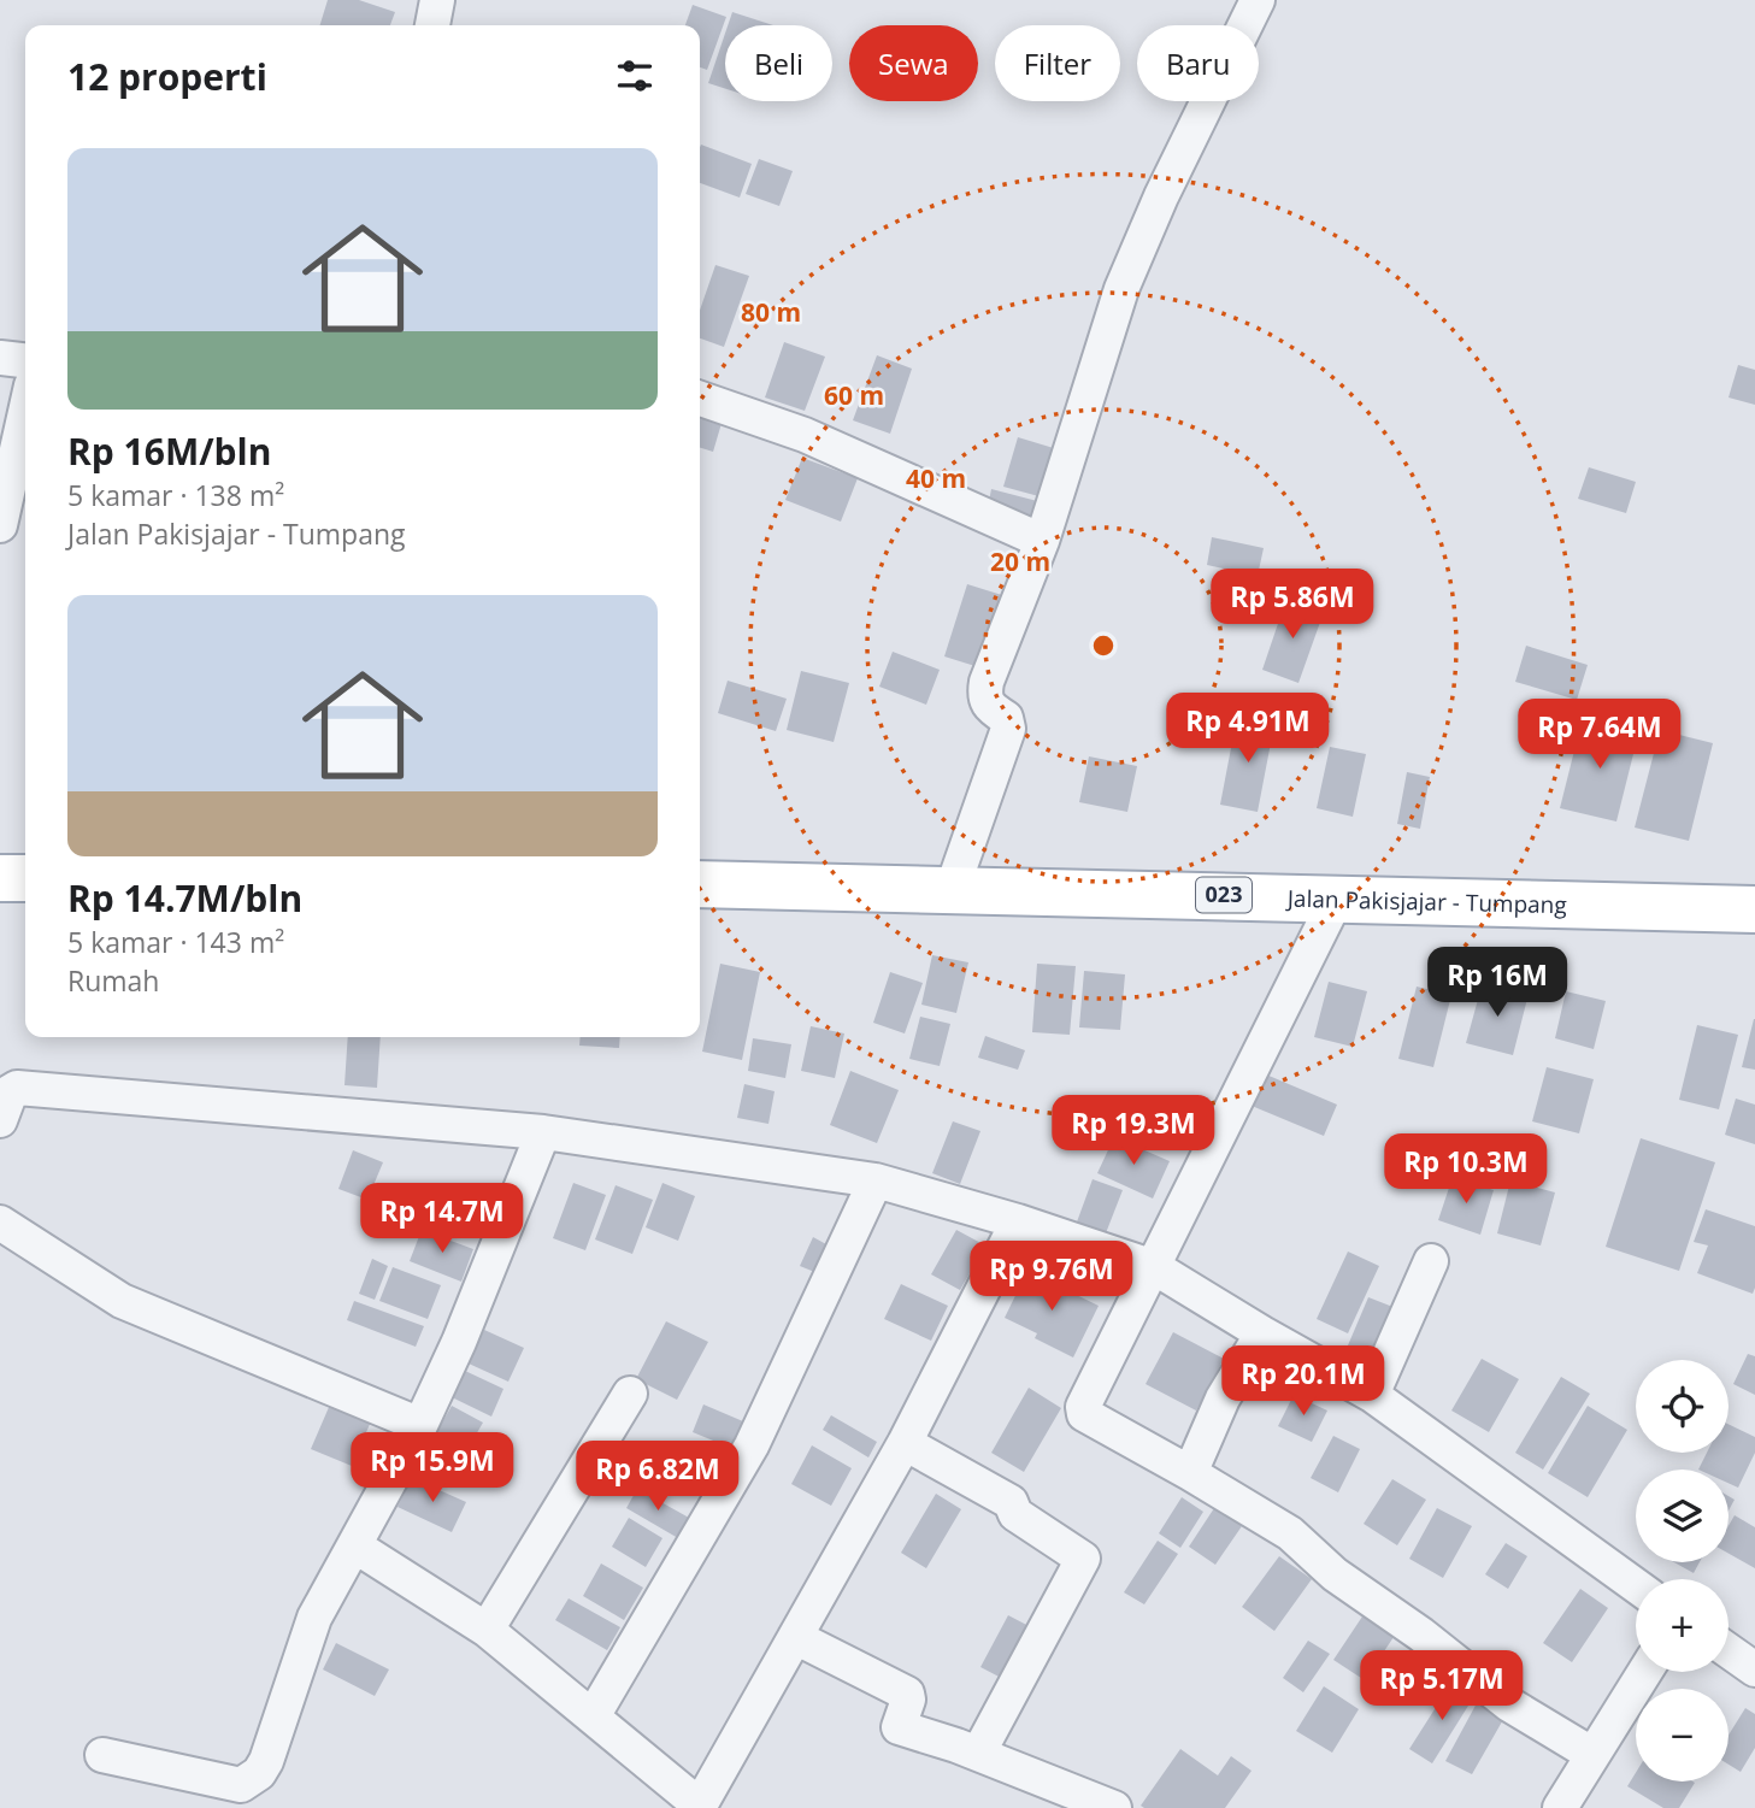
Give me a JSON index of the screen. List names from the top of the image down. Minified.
{"streets":{"main road":["023","Jalan Pakisjajar - Tumpang"]},"page":{"chip":["Beli","Sewa","Filter","Baru"],"heading":"12 properti","list":[{"name":"Rp 16M/bln","note":"5 kamar · 138 m² · Jalan Pakisjajar - Tumpang"},{"name":"Rp 14.7M/bln","note":"5 kamar · 143 m² · Rumah"}],"price":["Rp 5.86M","Rp 4.91M","Rp 7.64M","Rp 16M","Rp 19.3M","Rp 10.3M","Rp 14.7M","Rp 9.76M","Rp 20.1M","Rp 15.9M","Rp 6.82M","Rp 5.17M"],"map_buttons":["+","−"]},"rings":["80 m","60 m","40 m","20 m"]}
